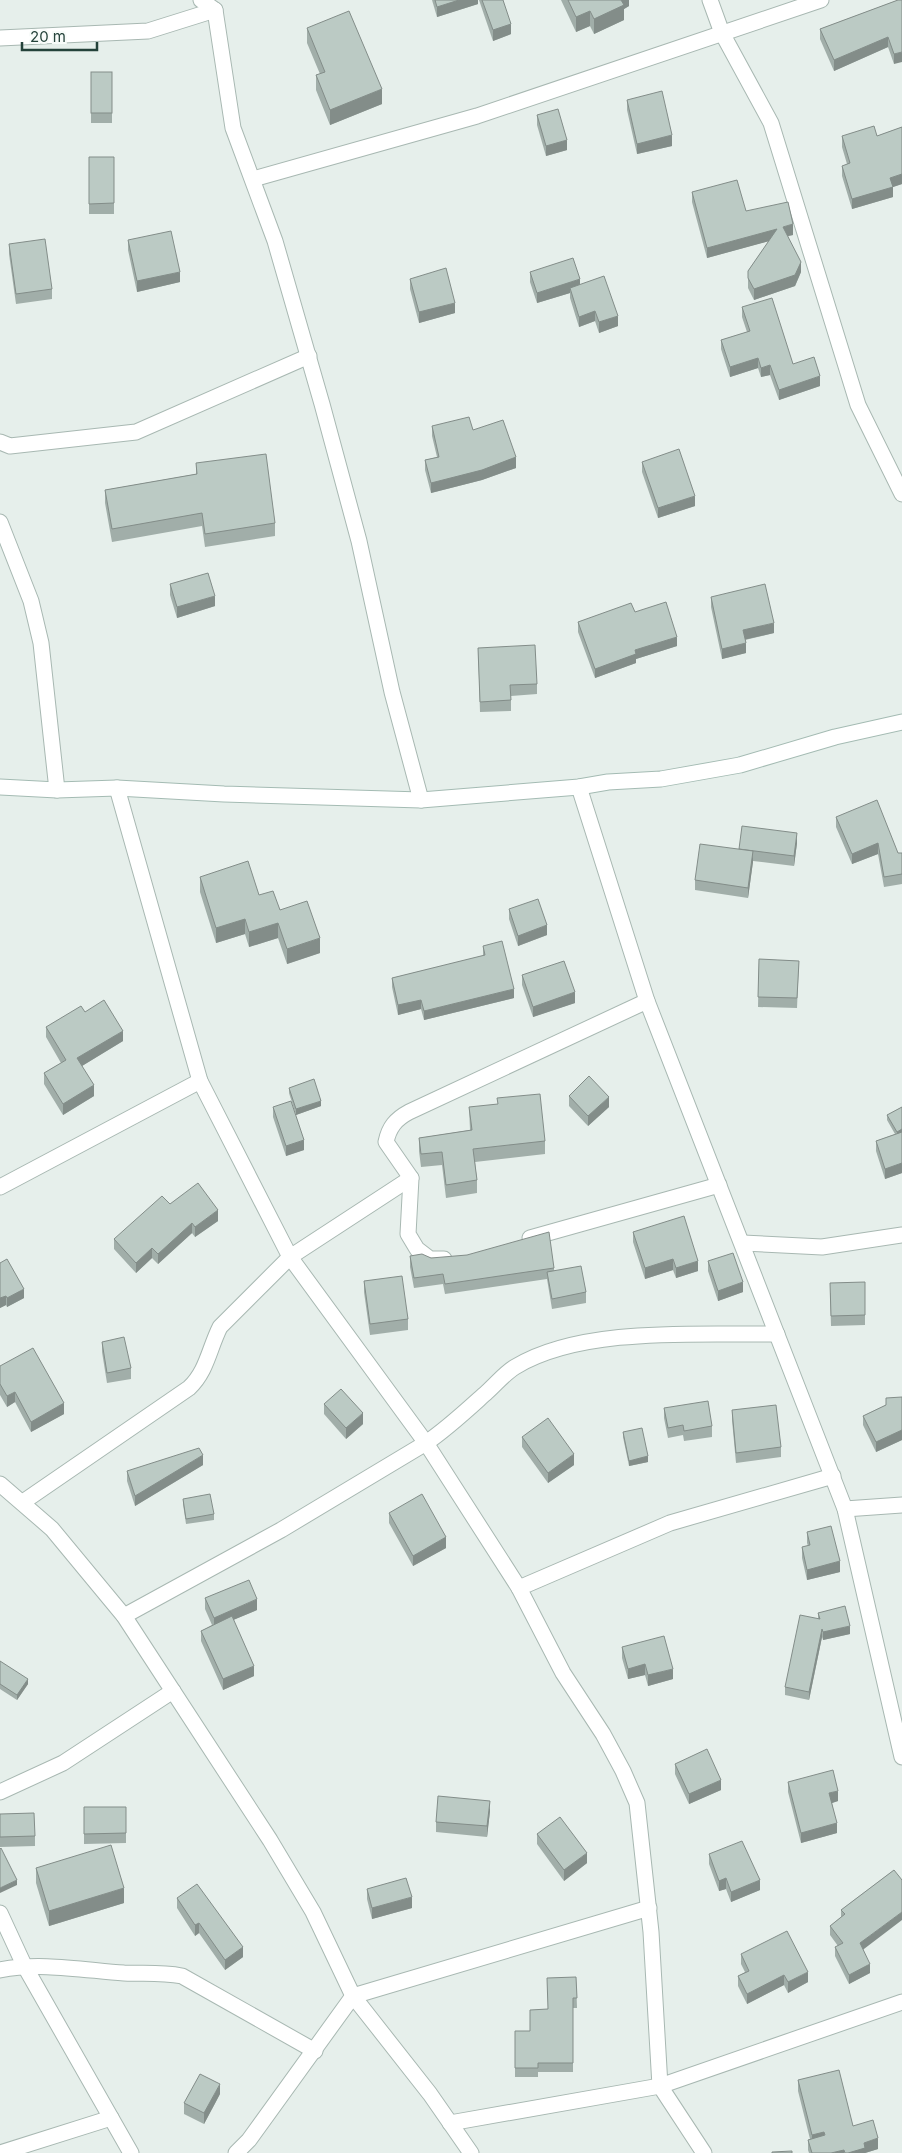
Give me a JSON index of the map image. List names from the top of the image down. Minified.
{"scale_bar":"20 m"}
